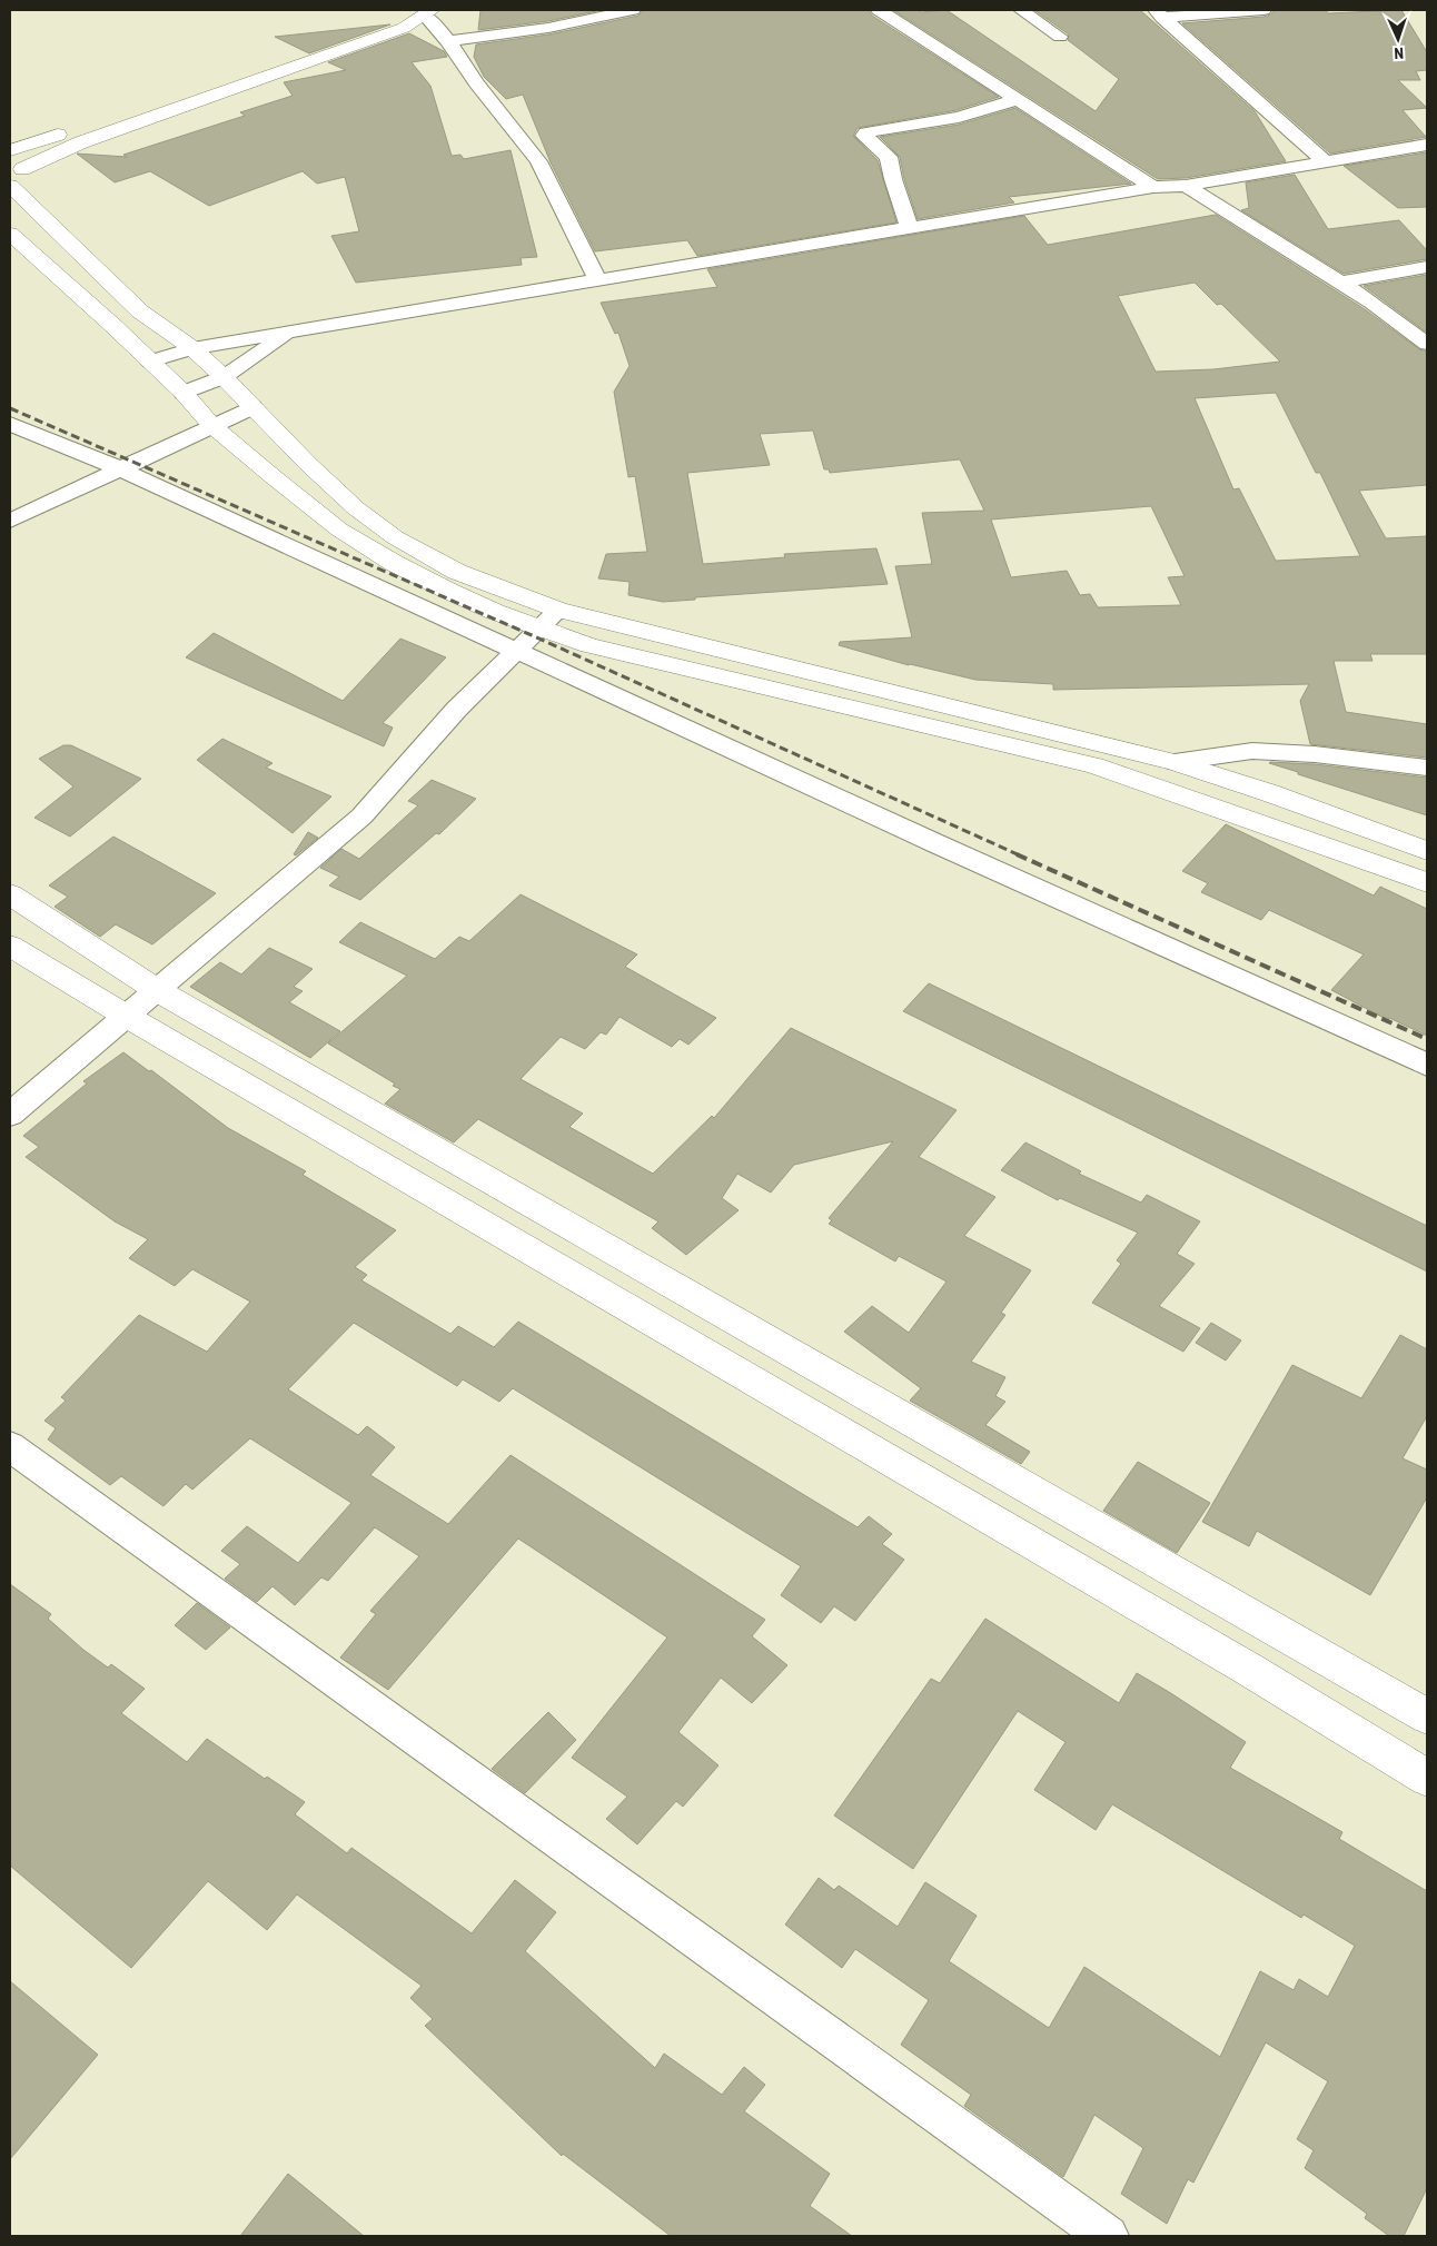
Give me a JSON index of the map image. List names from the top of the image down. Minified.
{"north":"bottom"}
